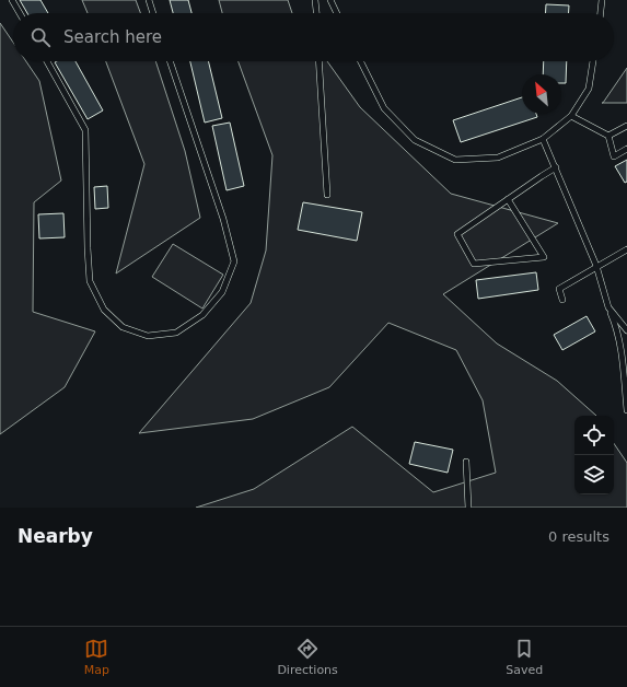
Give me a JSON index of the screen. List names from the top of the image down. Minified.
{"north":"top left","page":{"search":"Search here","heading":["Nearby","0 results"],"nav":["Map","Directions","Saved"]}}
